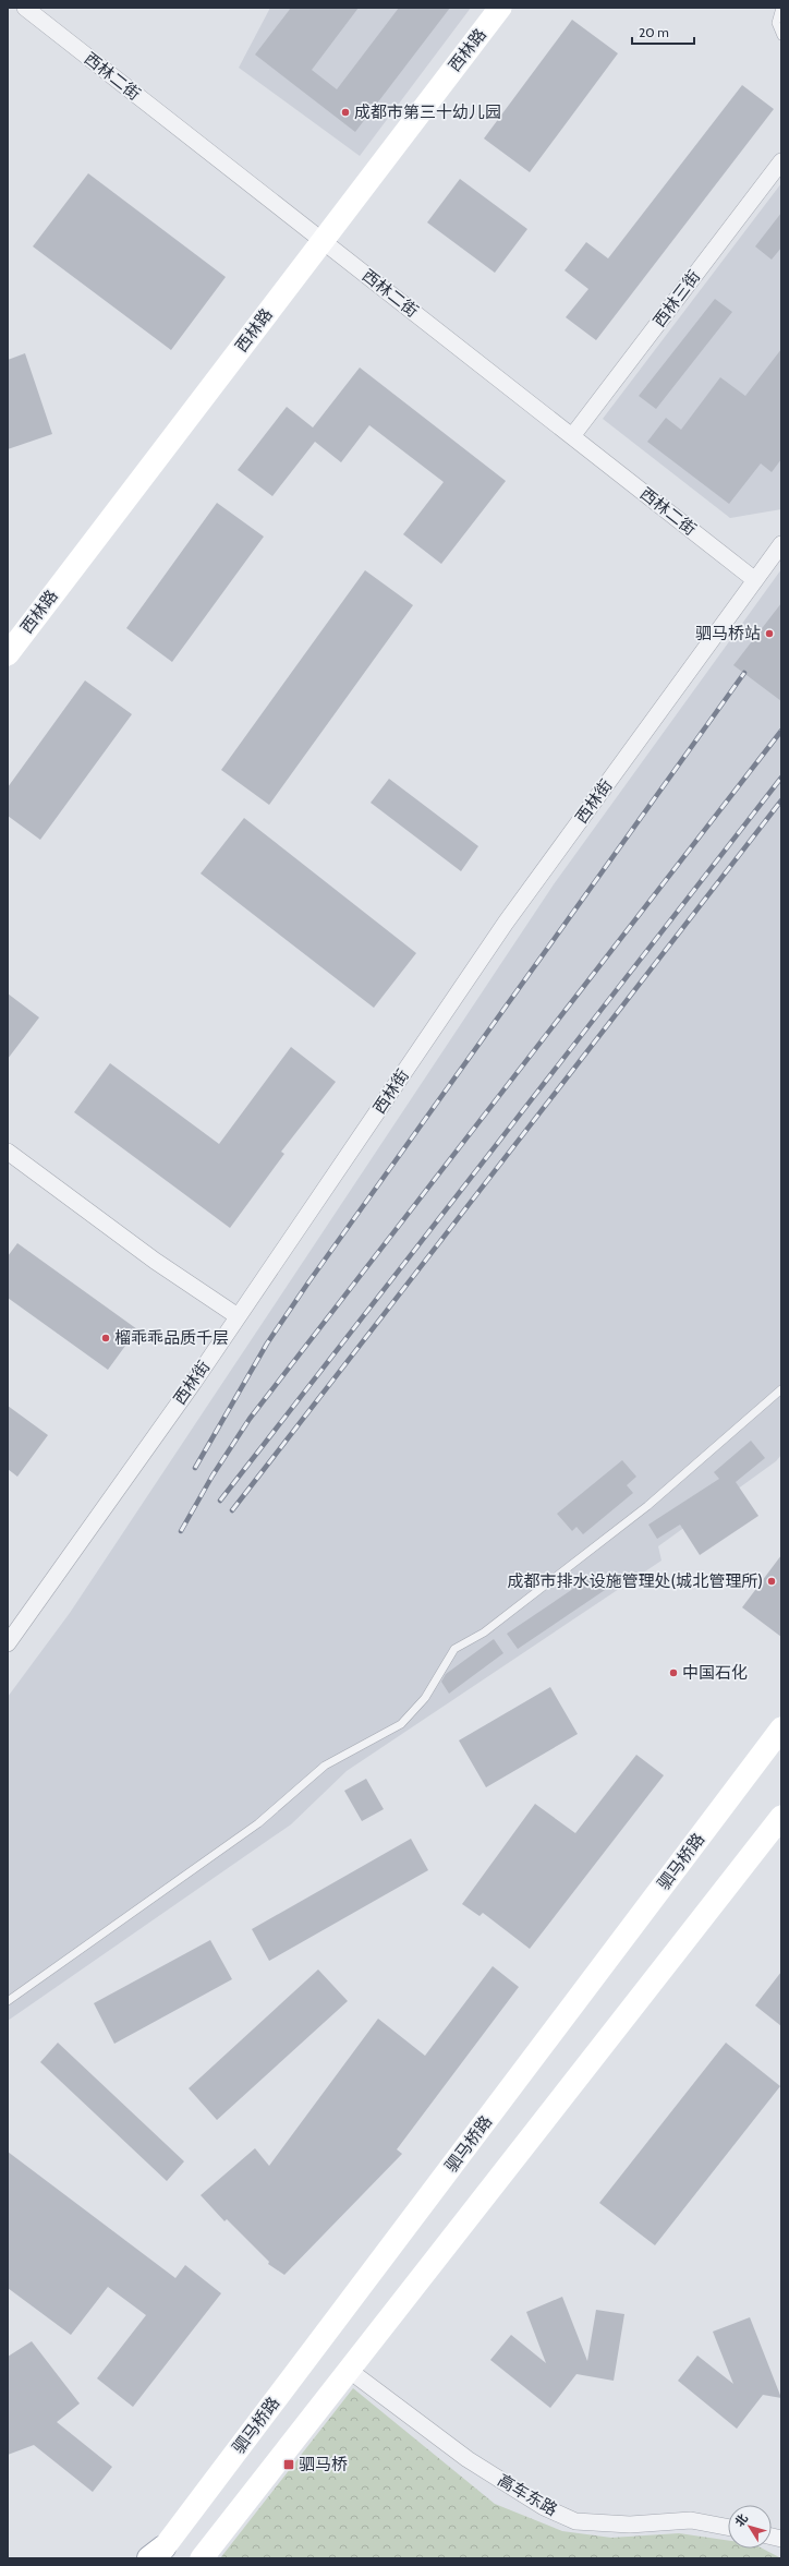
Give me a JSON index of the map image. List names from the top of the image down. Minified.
{"streets":{"main road":["西林路","驷马桥路"],"street":["西林二街","西林三街","西林街","高车东路"]},"crossings":[["西林路","西林二街"],["西林二街","西林三街"],["西林二街","西林街"]],"places":{"other":["成都市第三十幼儿园","驷马桥站","榴乖乖品质千层","成都市排水设施管理处(城北管理所)","中国石化"],"transit":["驷马桥"]},"scale_bar":"20 m","north":"top left"}
